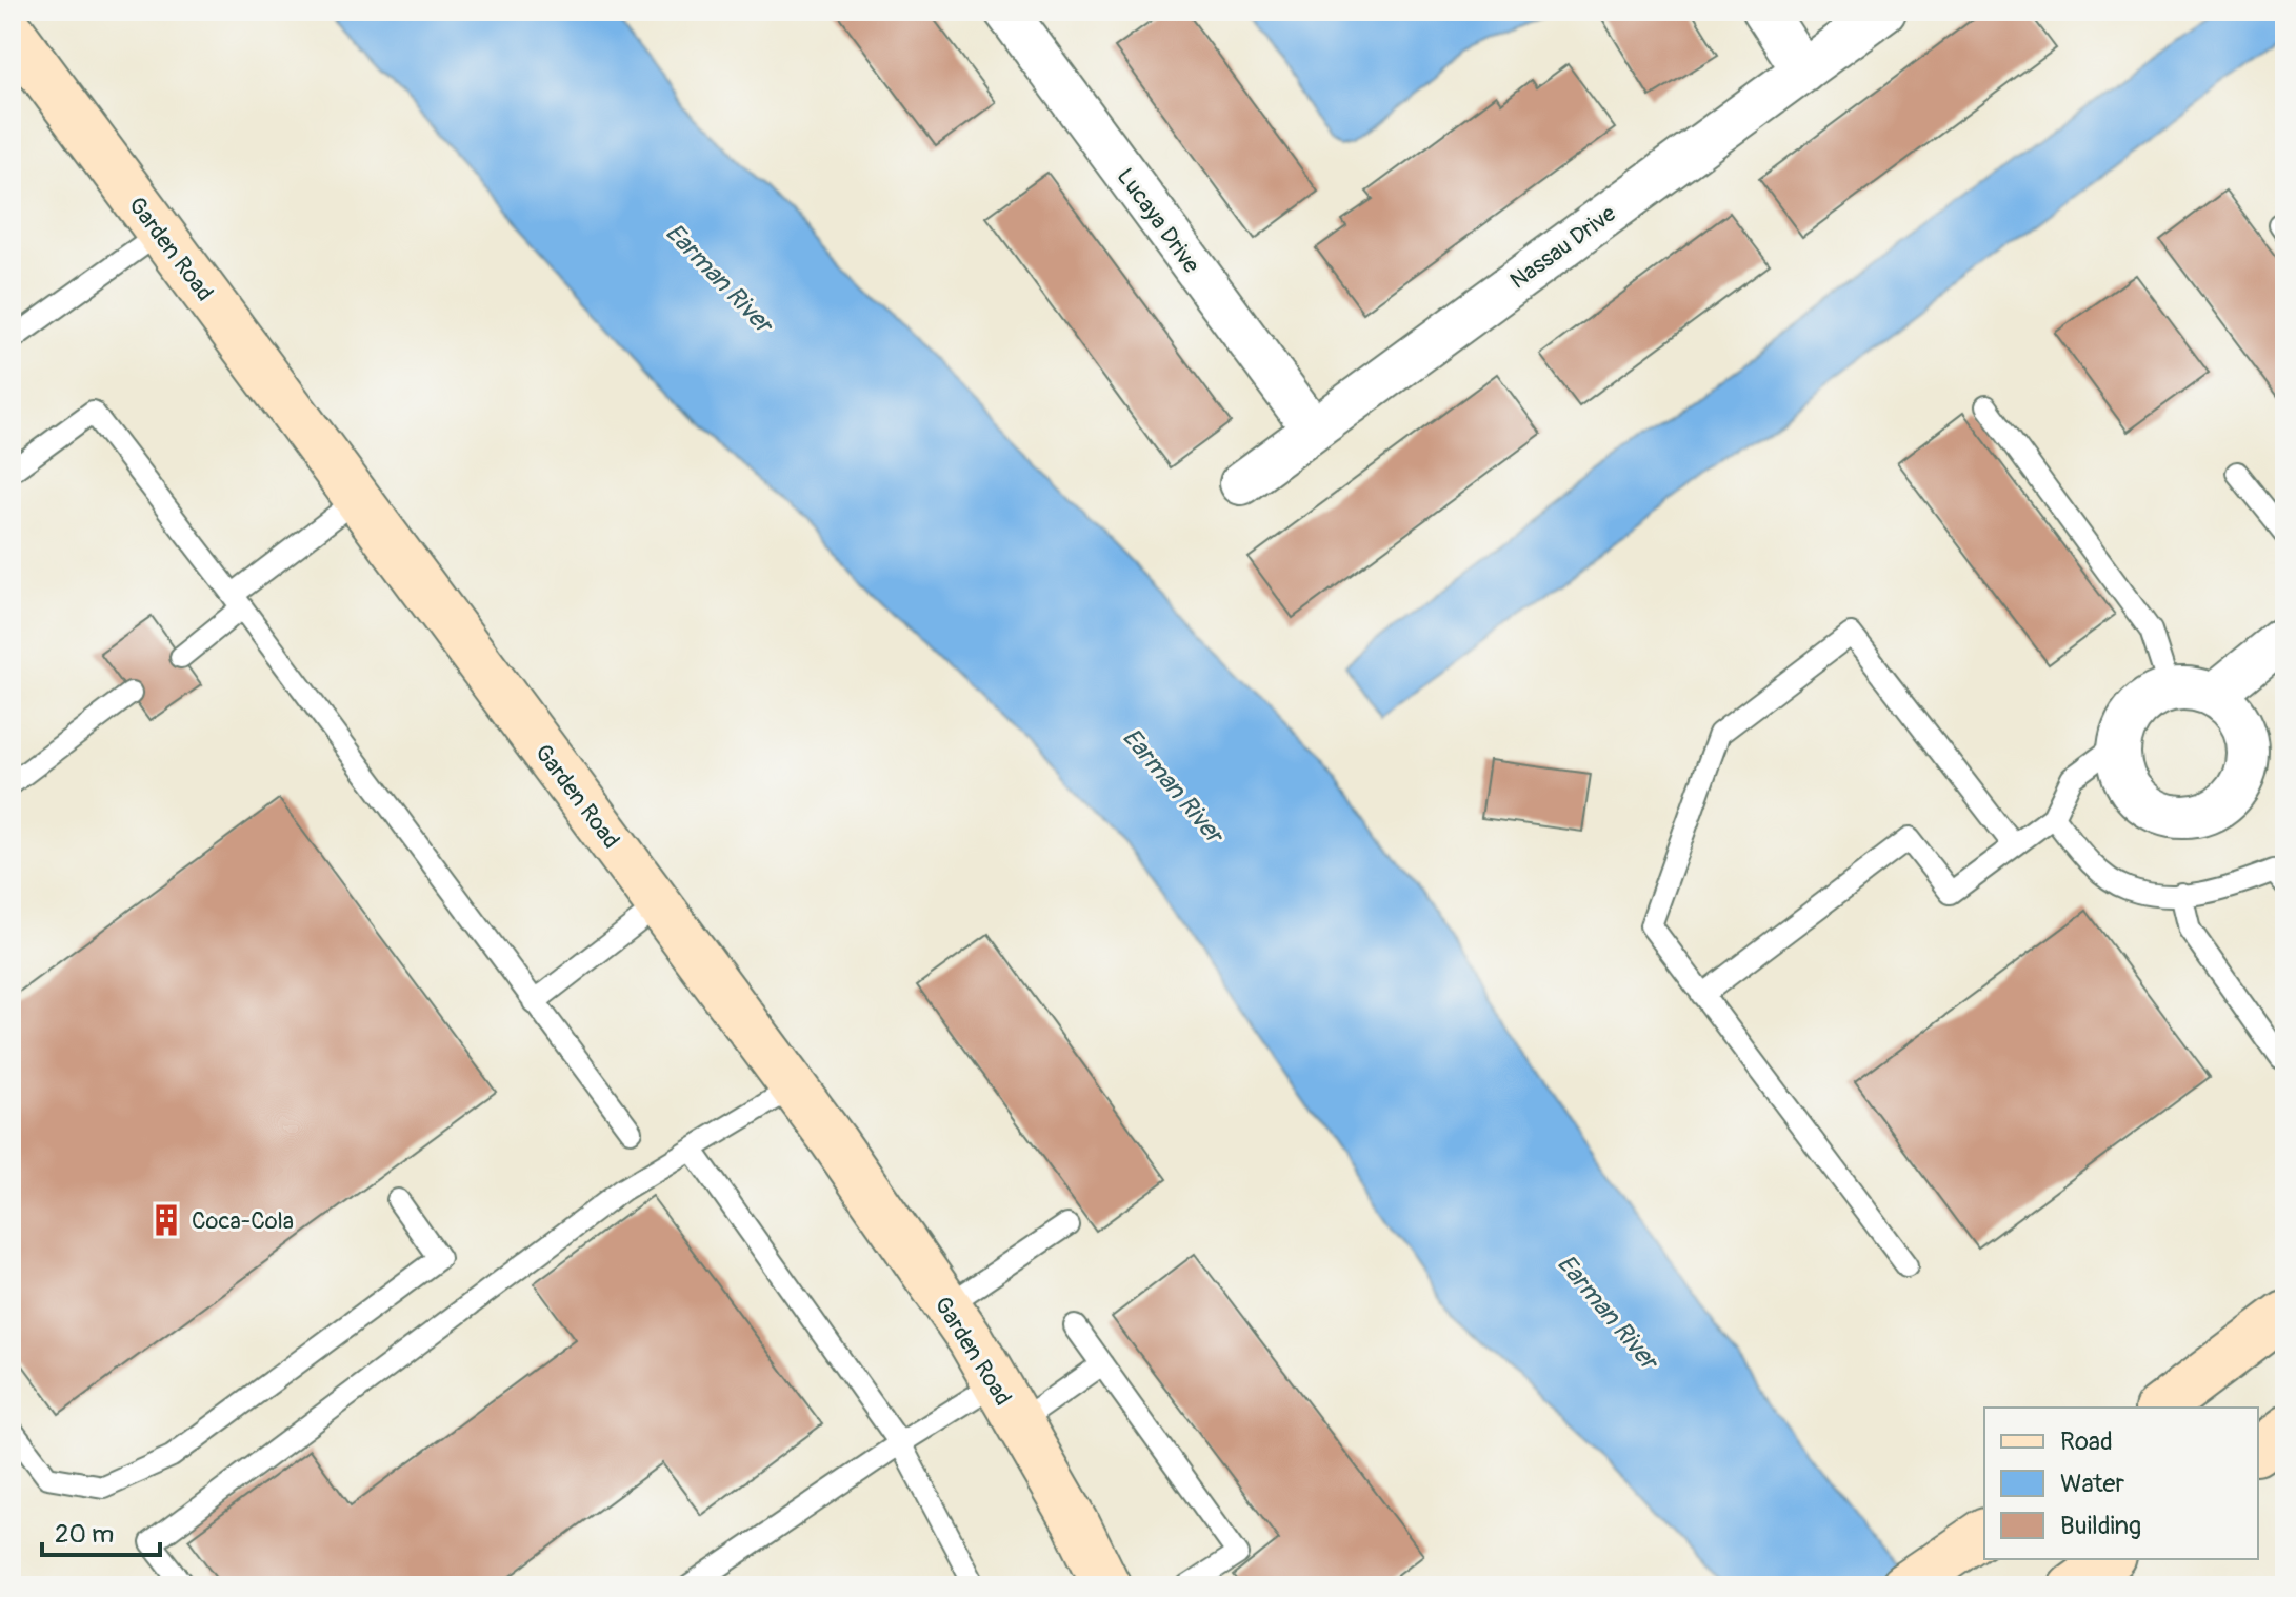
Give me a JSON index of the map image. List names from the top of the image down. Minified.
{"streets":{"street":["Lucaya Drive","Nassau Drive","Garden Road"]},"crossings":[["Lucaya Drive","Nassau Drive"]],"water":["Earman River"],"places":{"building":["Coca-Cola"]},"legend":["Road","Water","Building"],"scale_bar":"20 m"}
